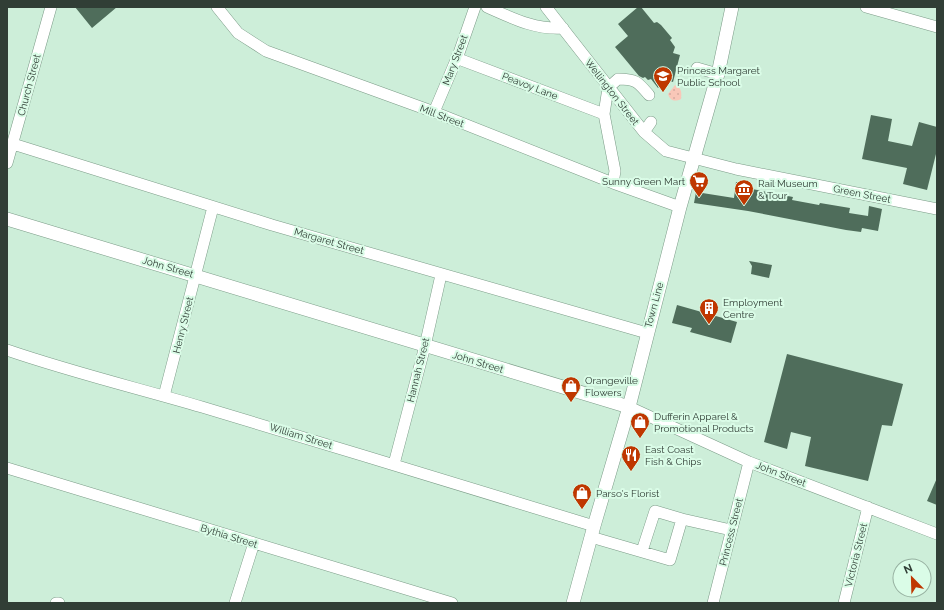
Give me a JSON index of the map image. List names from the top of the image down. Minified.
{"streets":{"main road":["John Street","Town Line"],"street":["Mary Street","Church Street","Peavoy Lane","Wellington Street","Mill Street","Green Street","Margaret Street","Henry Street","Hannah Street","William Street","Princess Street","Bythia Street","Victoria Street"]},"crossings":[["Mary Street","Peavoy Lane"],["Mary Street","Mill Street"],["Church Street","Margaret Street"],["Wellington Street","Green Street"],["Wellington Street","Town Line"],["Mill Street","Town Line"],["Green Street","Town Line"],["Margaret Street","Town Line"],["Margaret Street","Henry Street"],["Margaret Street","Hannah Street"],["John Street","Town Line"],["John Street","Henry Street"],["John Street","Hannah Street"],["John Street","Princess Street"],["John Street","Victoria Street"],["Town Line","William Street"],["Henry Street","William Street"],["Hannah Street","William Street"]],"places":{"school or university":["Princess Margaret Public School"],"supermarket":["Sunny Green Mart"],"museum":["Rail Museum & Tour"],"building":["Employment Centre"],"shop":["Orangeville Flowers","Dufferin Apparel & Promotional Products","Parso's Florist"],"restaurant":["East Coast Fish & Chips"]},"north":"top left"}
